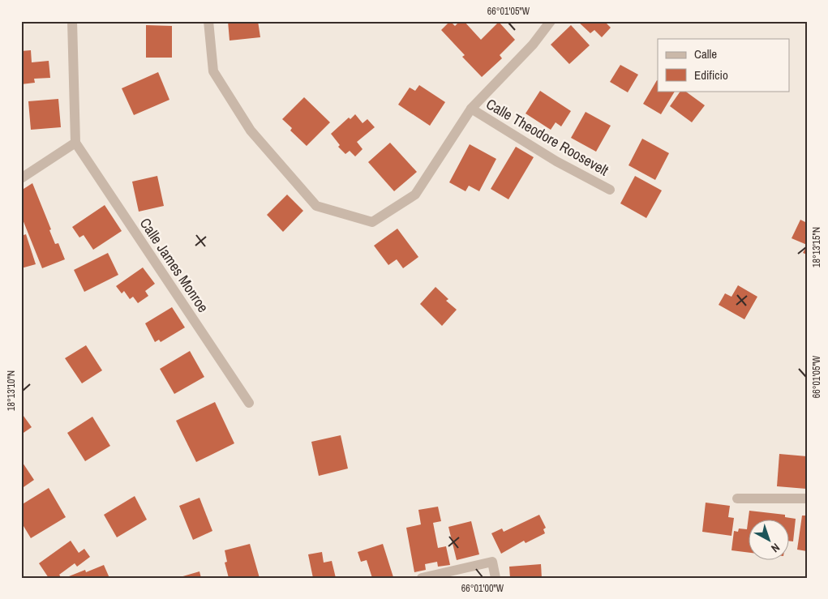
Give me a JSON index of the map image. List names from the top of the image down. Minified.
{"streets":{"street":["Calle Theodore Roosevelt","Calle James Monroe"]},"legend":["Calle","Edificio"],"north":"bottom right","coordinates":["66°01'05\"W","18°13'15\"N","18°13'10\"N","66°01'00\"W"]}
